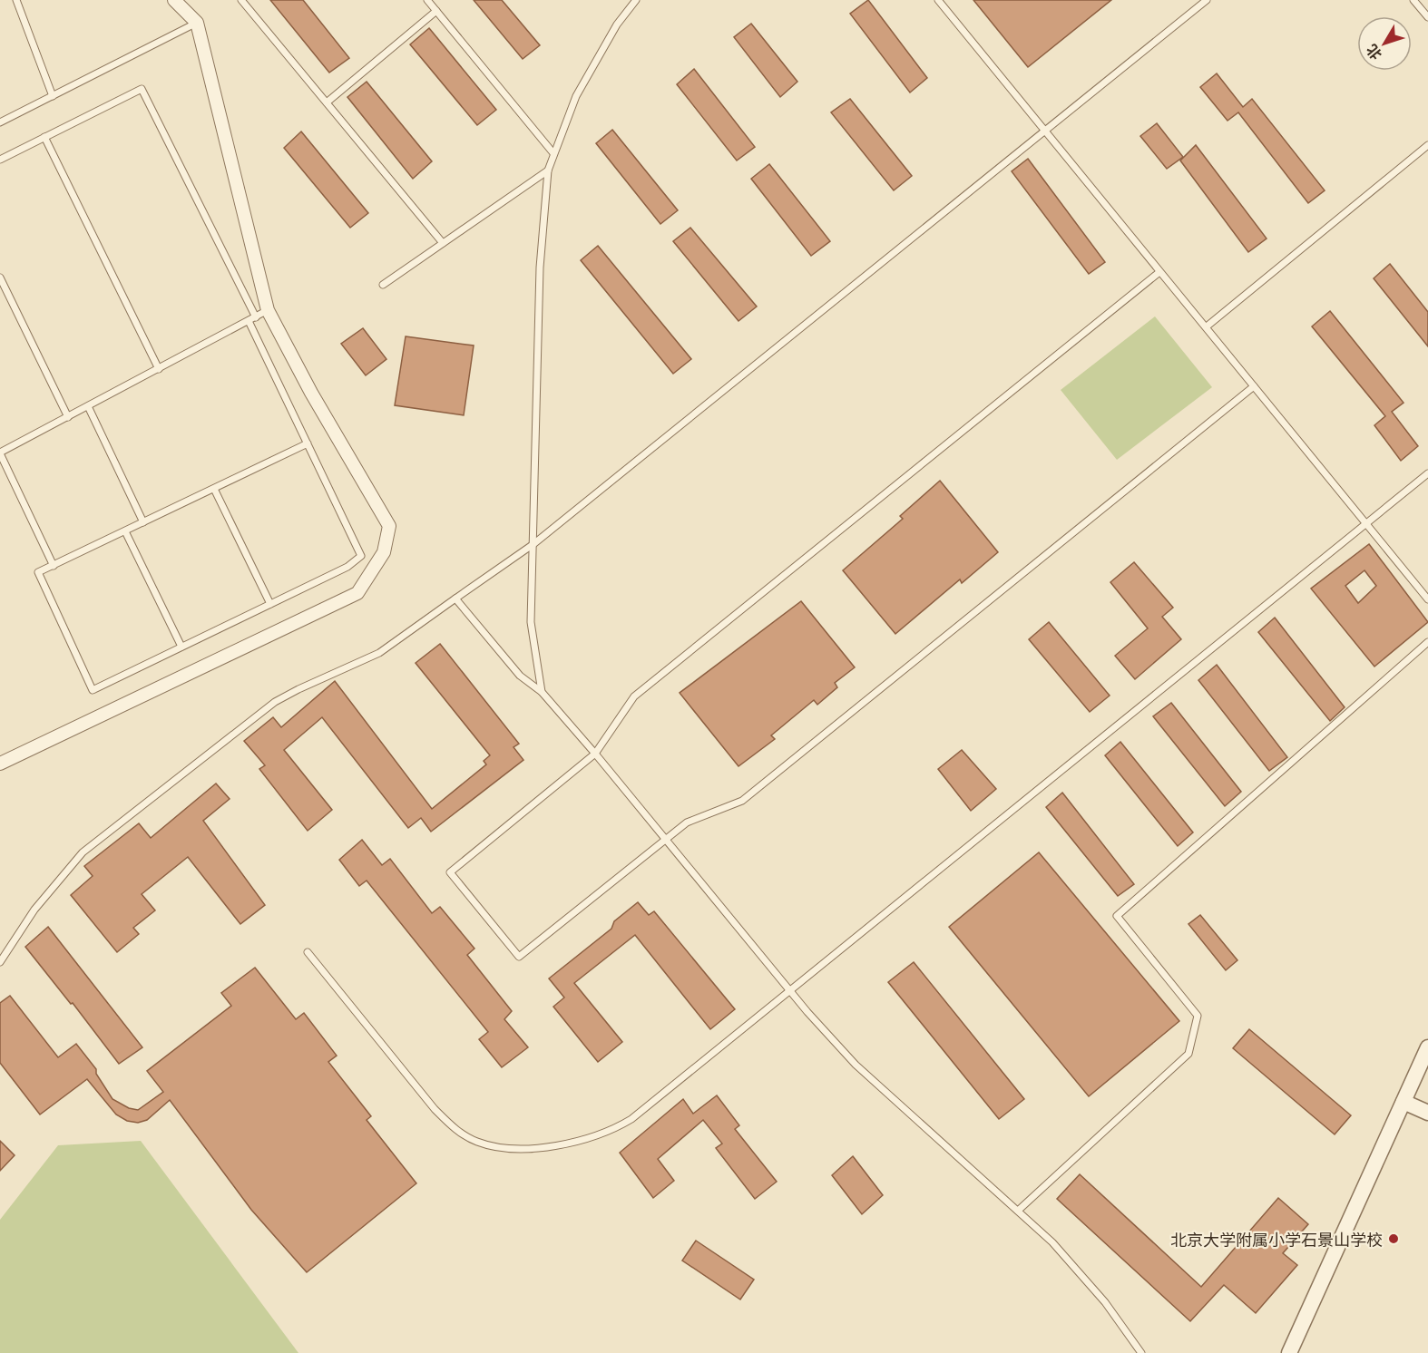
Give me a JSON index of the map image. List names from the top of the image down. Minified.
{"places":["北京大学附属小学石景山学校"],"north":"bottom left"}
